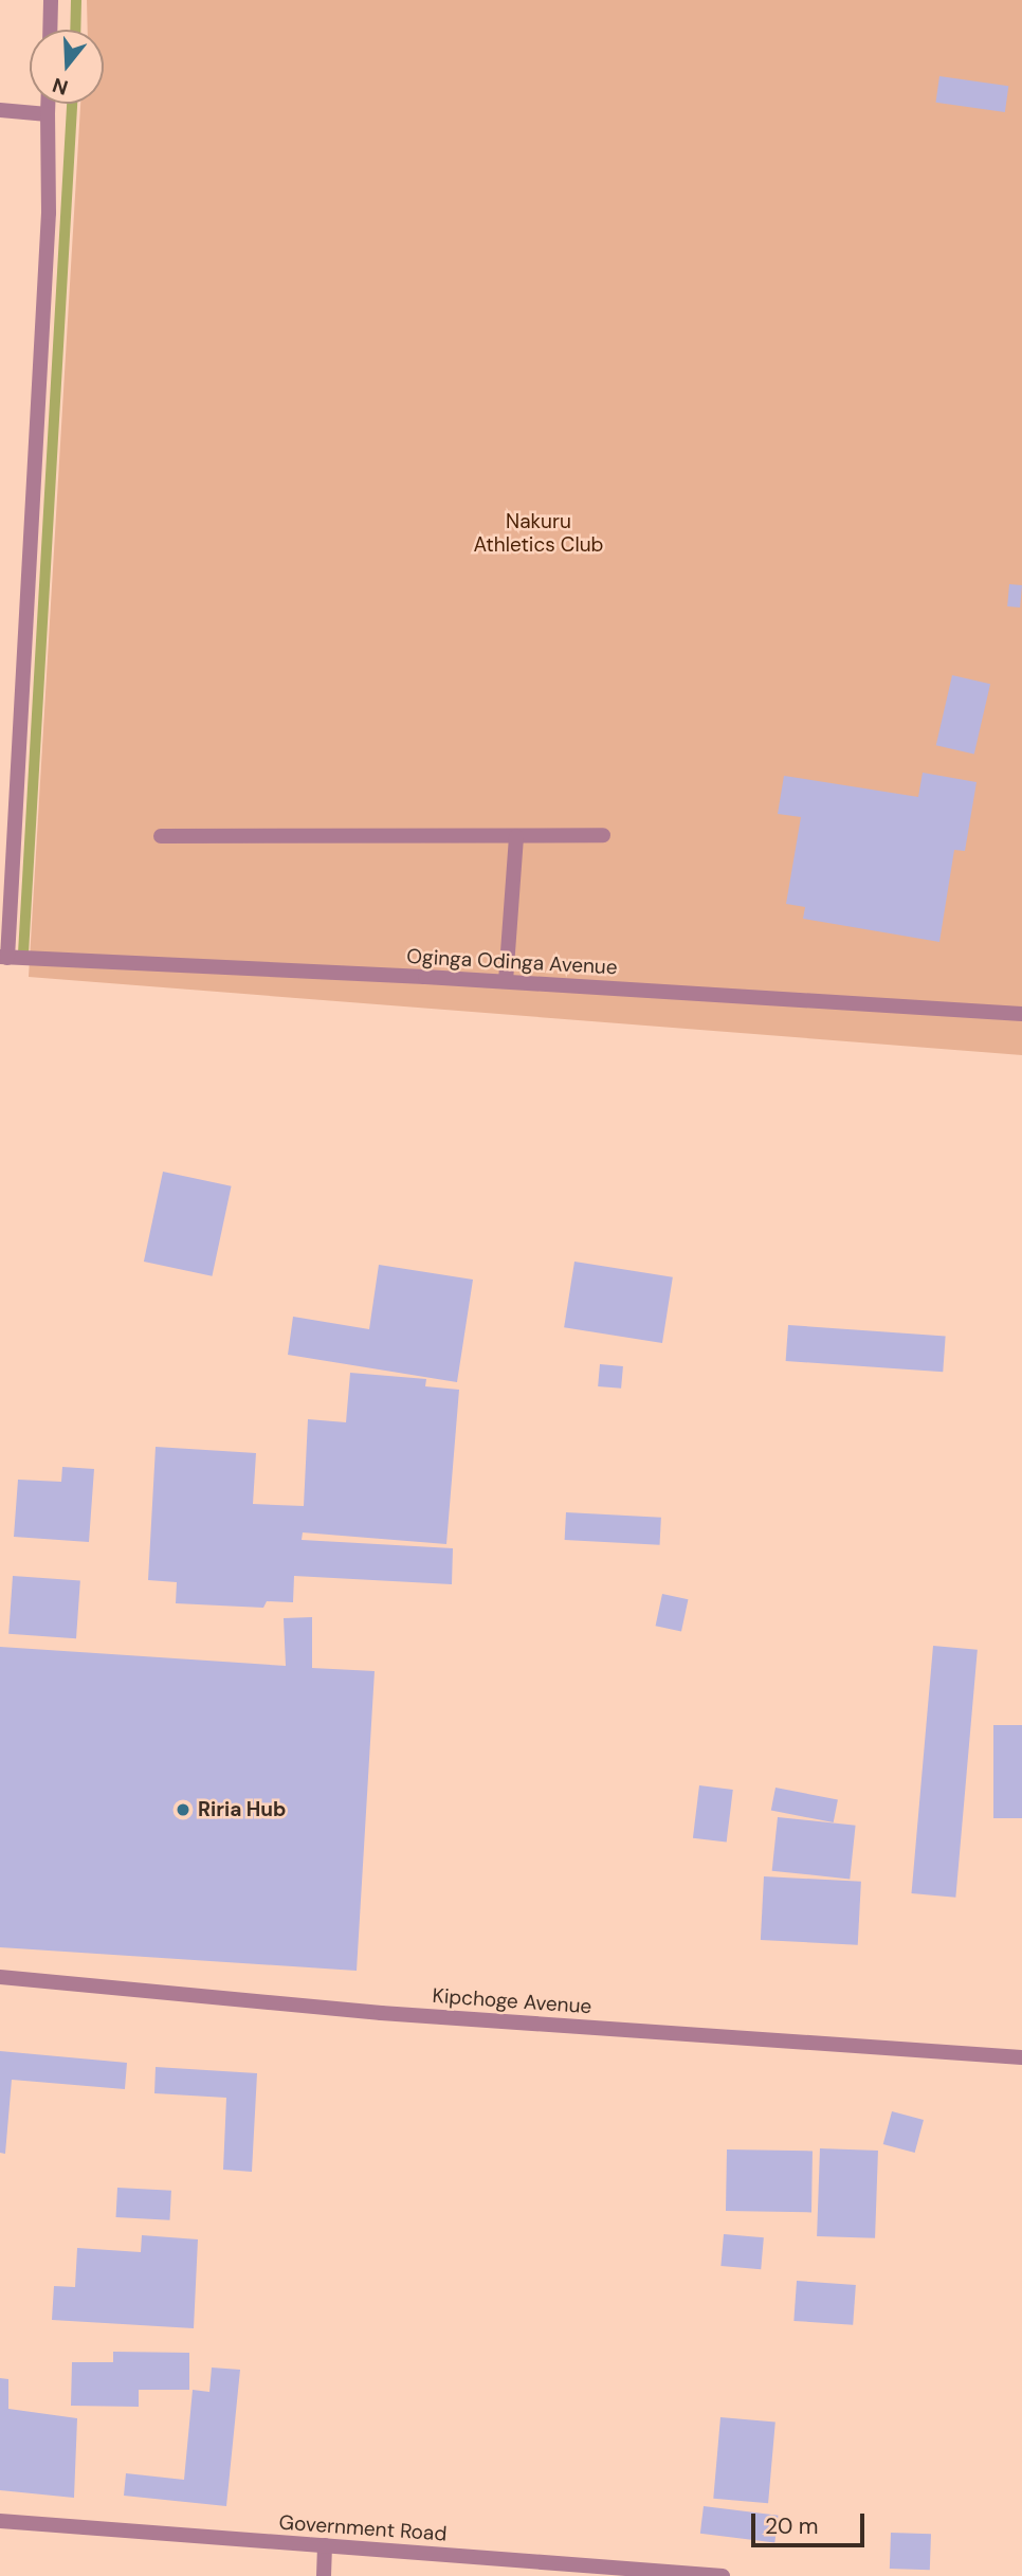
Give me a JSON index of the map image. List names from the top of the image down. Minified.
{"streets":{"street":["Oginga Odinga Avenue","Kipchoge Avenue","Government Road"]},"parks":["Nakuru Athletics Club"],"places":["Riria Hub"],"scale_bar":"20 m","north":"bottom"}
